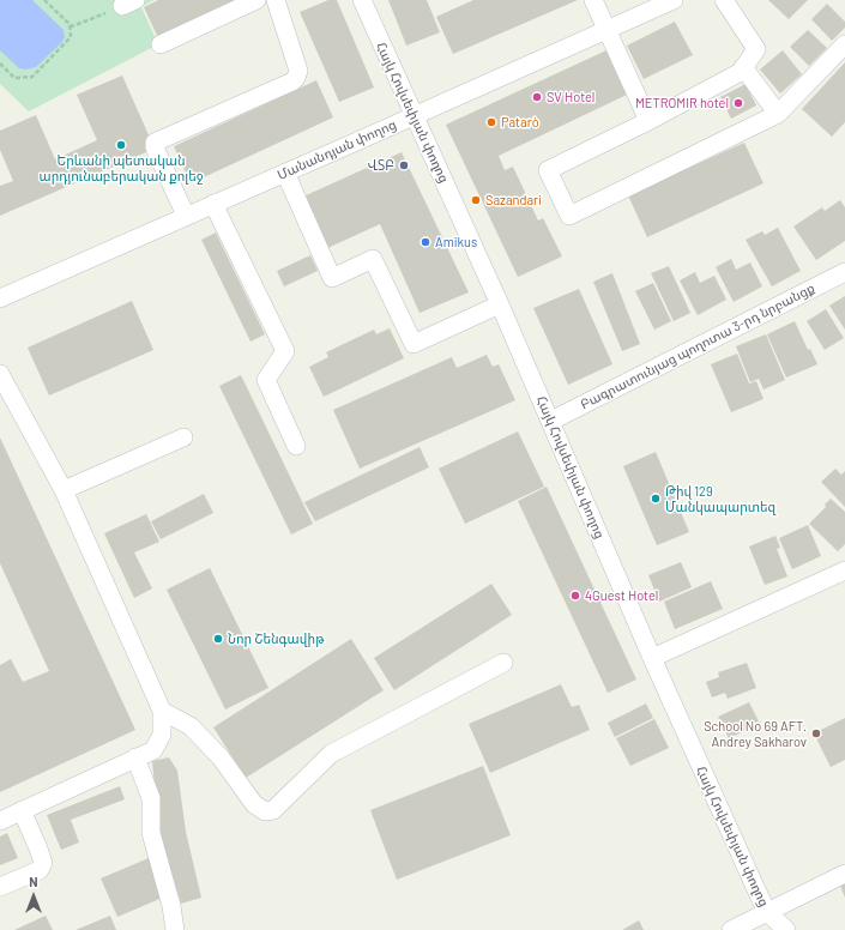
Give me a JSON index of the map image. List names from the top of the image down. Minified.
{"streets":{"street":["Հայկ Հովսեփյան փողոց","Մանանդյան փողոց","Բագրատունյաց պողոտա 3-րդ նրբանցք"]},"crossings":[["Հայկ Հովսեփյան փողոց","Մանանդյան փողոց"],["Հայկ Հովսեփյան փողոց","Բագրատունյաց պողոտա 3-րդ նրբանցք"]],"places":["SV Hotel","METROMIR hotel","Patarò","Երևանի պետական արդյունաբերական քոլեջ","ՎՏԲ","Sazandari","Amikus","Թիվ 129 Մանկապարտեզ","4Guest Hotel","Նոր Շենգավիթ","School No 69 AFT. Andrey Sakharov"],"north":"top"}
